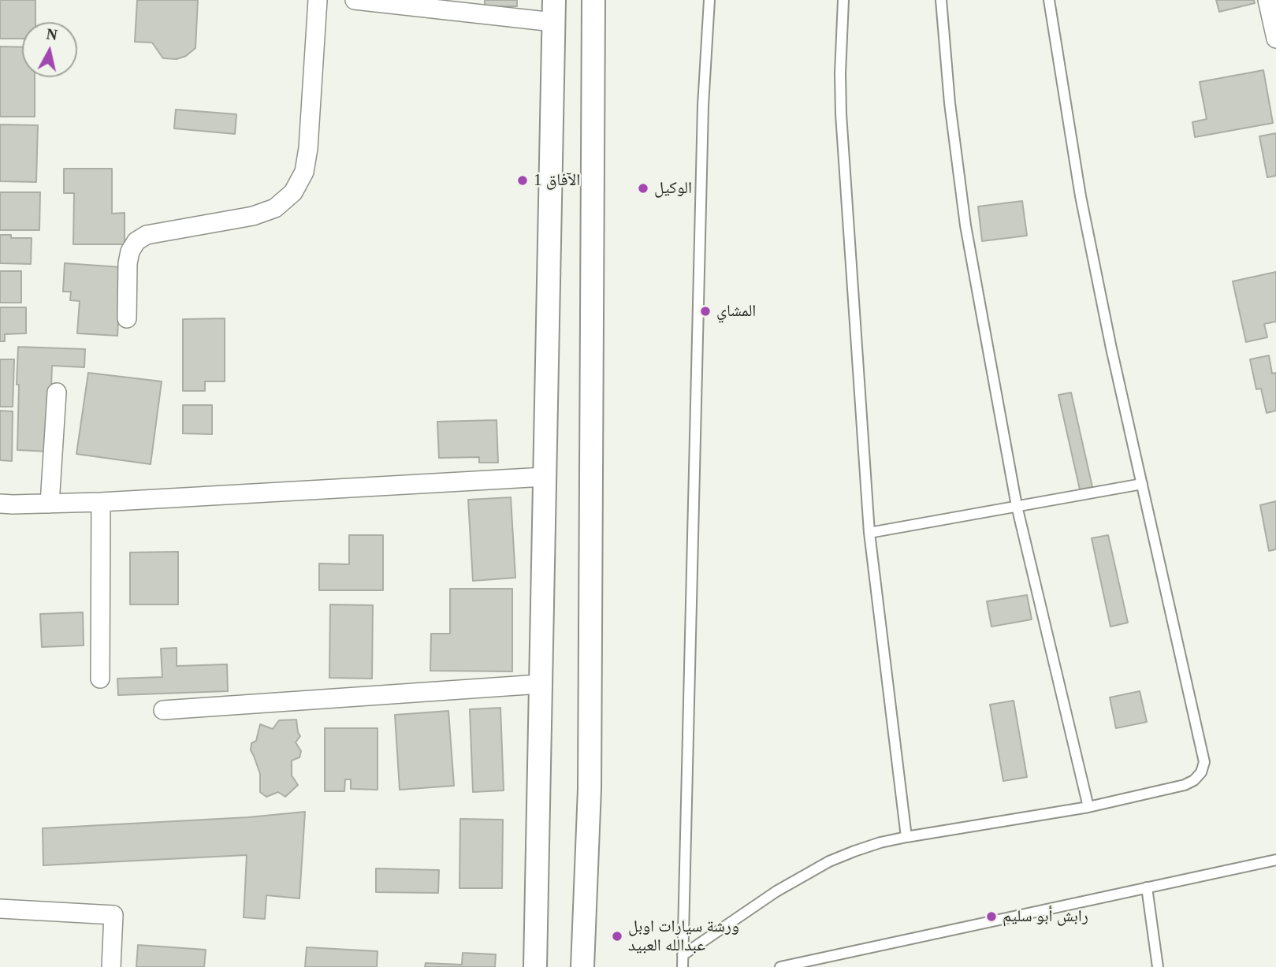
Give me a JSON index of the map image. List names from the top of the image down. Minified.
{"places":["الآفاق 1","الوكيل","المشاي","رابش أبو سليم","ورشة سيارات اوبل عبدالله العبيد"],"north":"top"}
